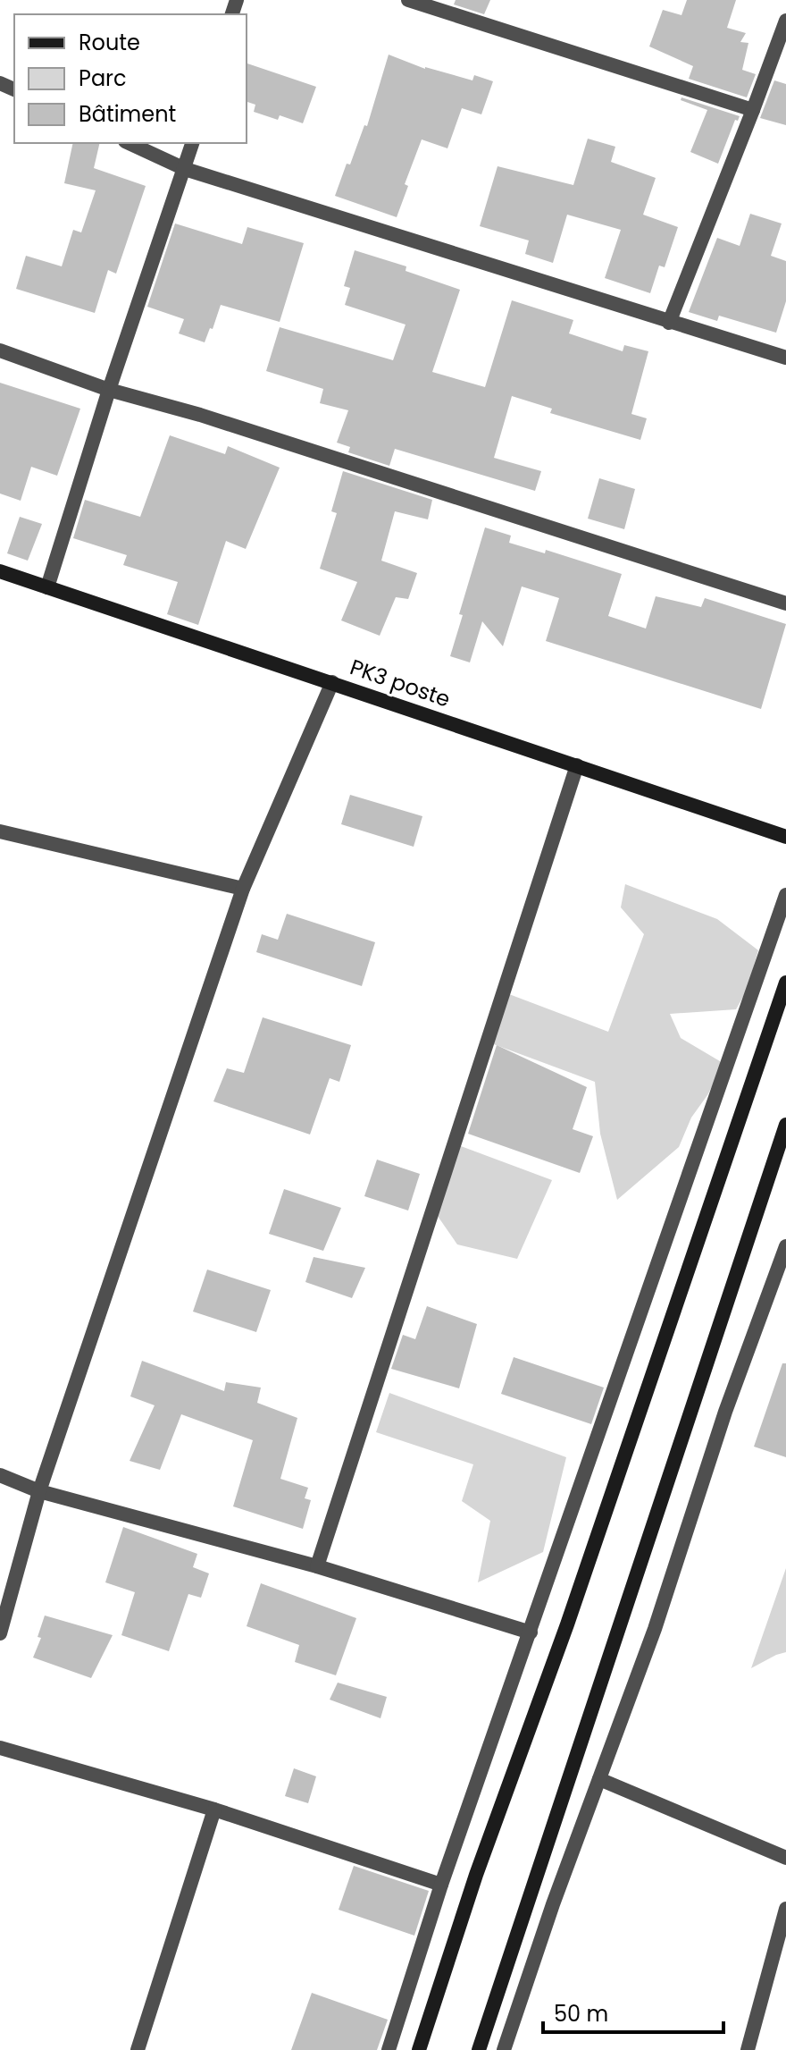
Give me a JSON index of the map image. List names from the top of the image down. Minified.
{"streets":{"street":["PK3 poste"]},"legend":["Route","Parc","Bâtiment"],"scale_bar":"50 m"}
